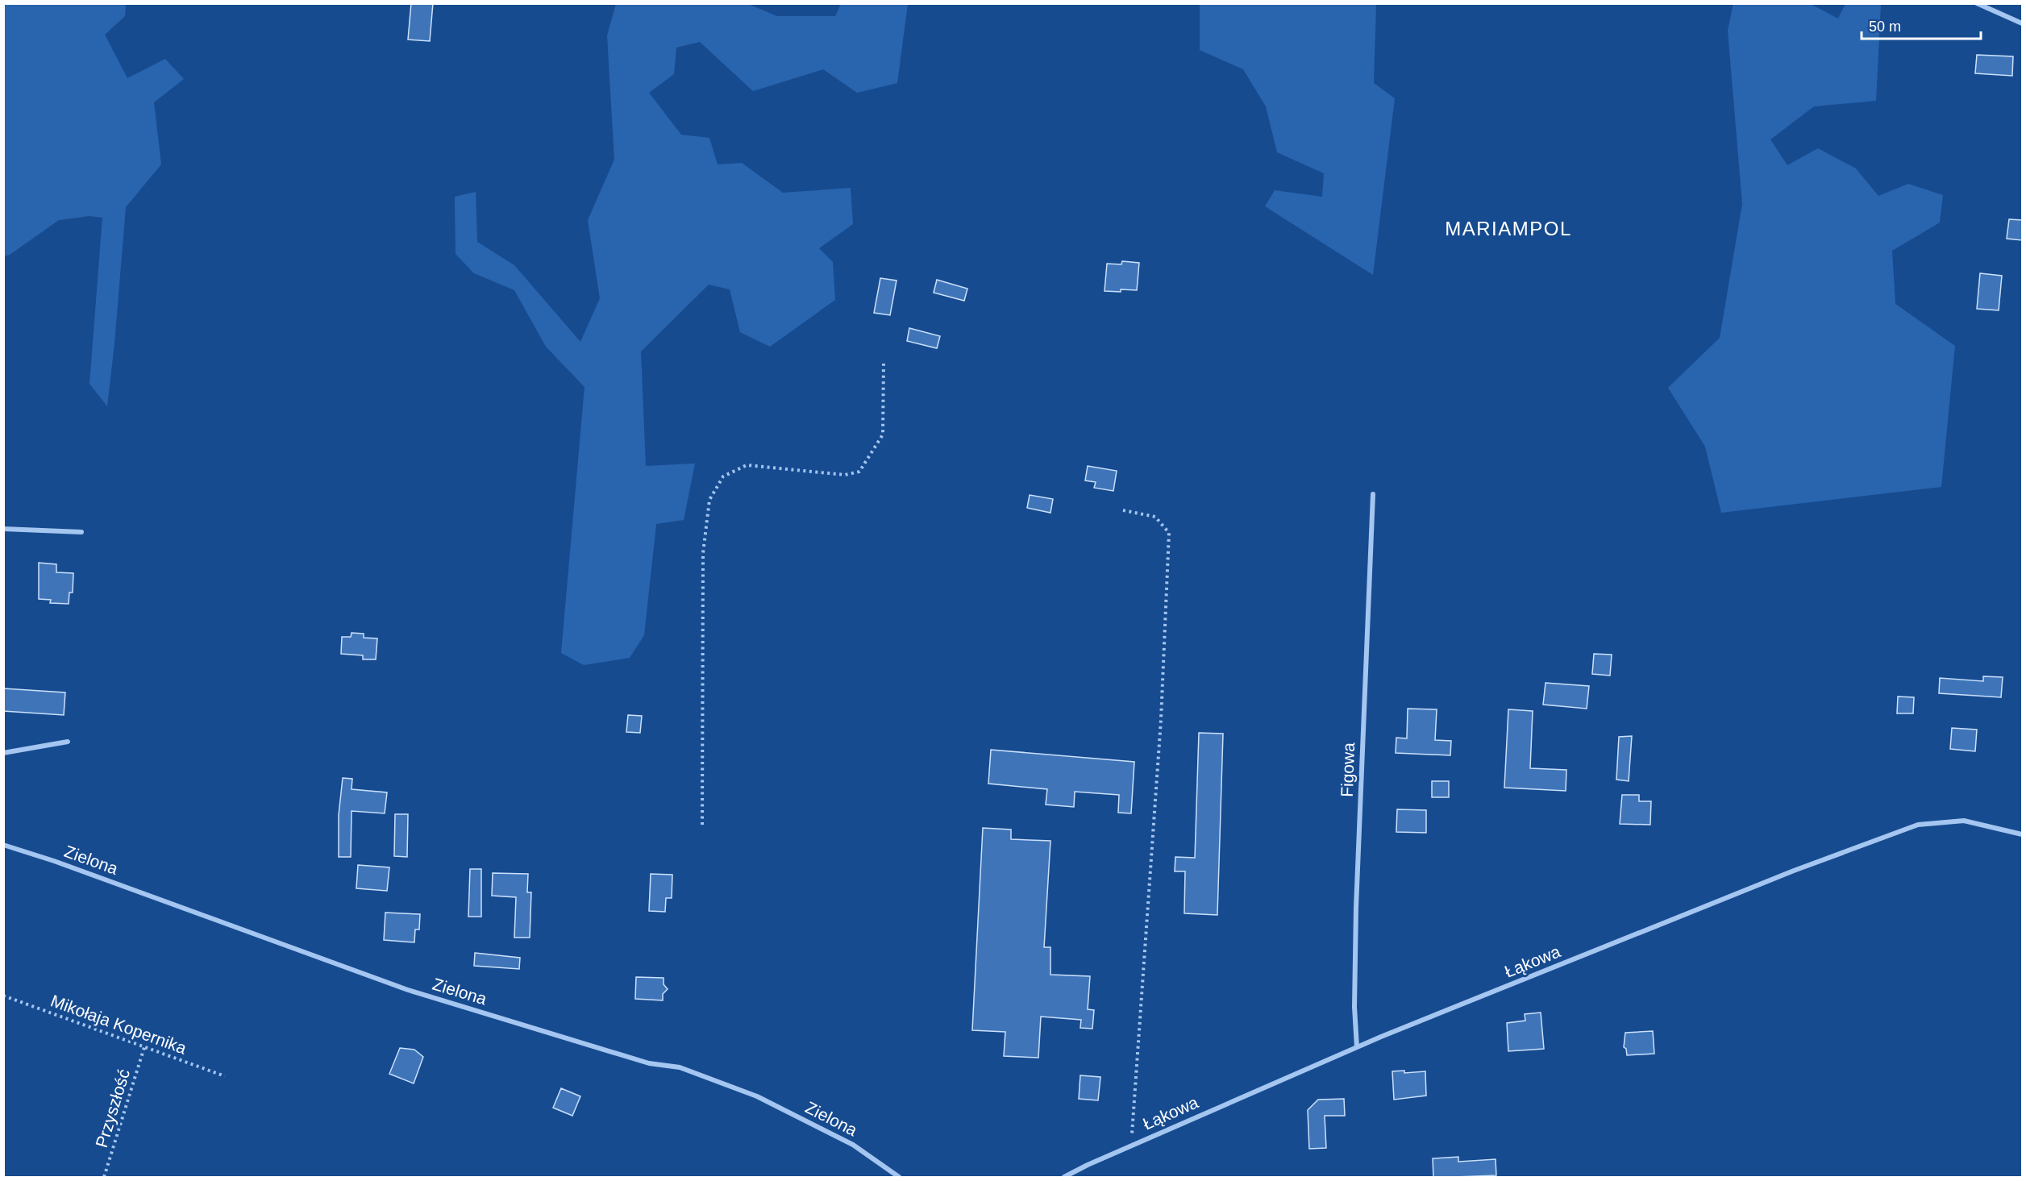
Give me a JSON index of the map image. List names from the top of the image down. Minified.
{"streets":{"street":["Figowa","Zielona","Łąkowa"],"path":["Mikołaja Kopernika","Przyszłość"]},"crossings":[["Figowa","Łąkowa"],["Mikołaja Kopernika","Przyszłość"]],"districts":["MARIAMPOL"],"scale_bar":"50 m"}
